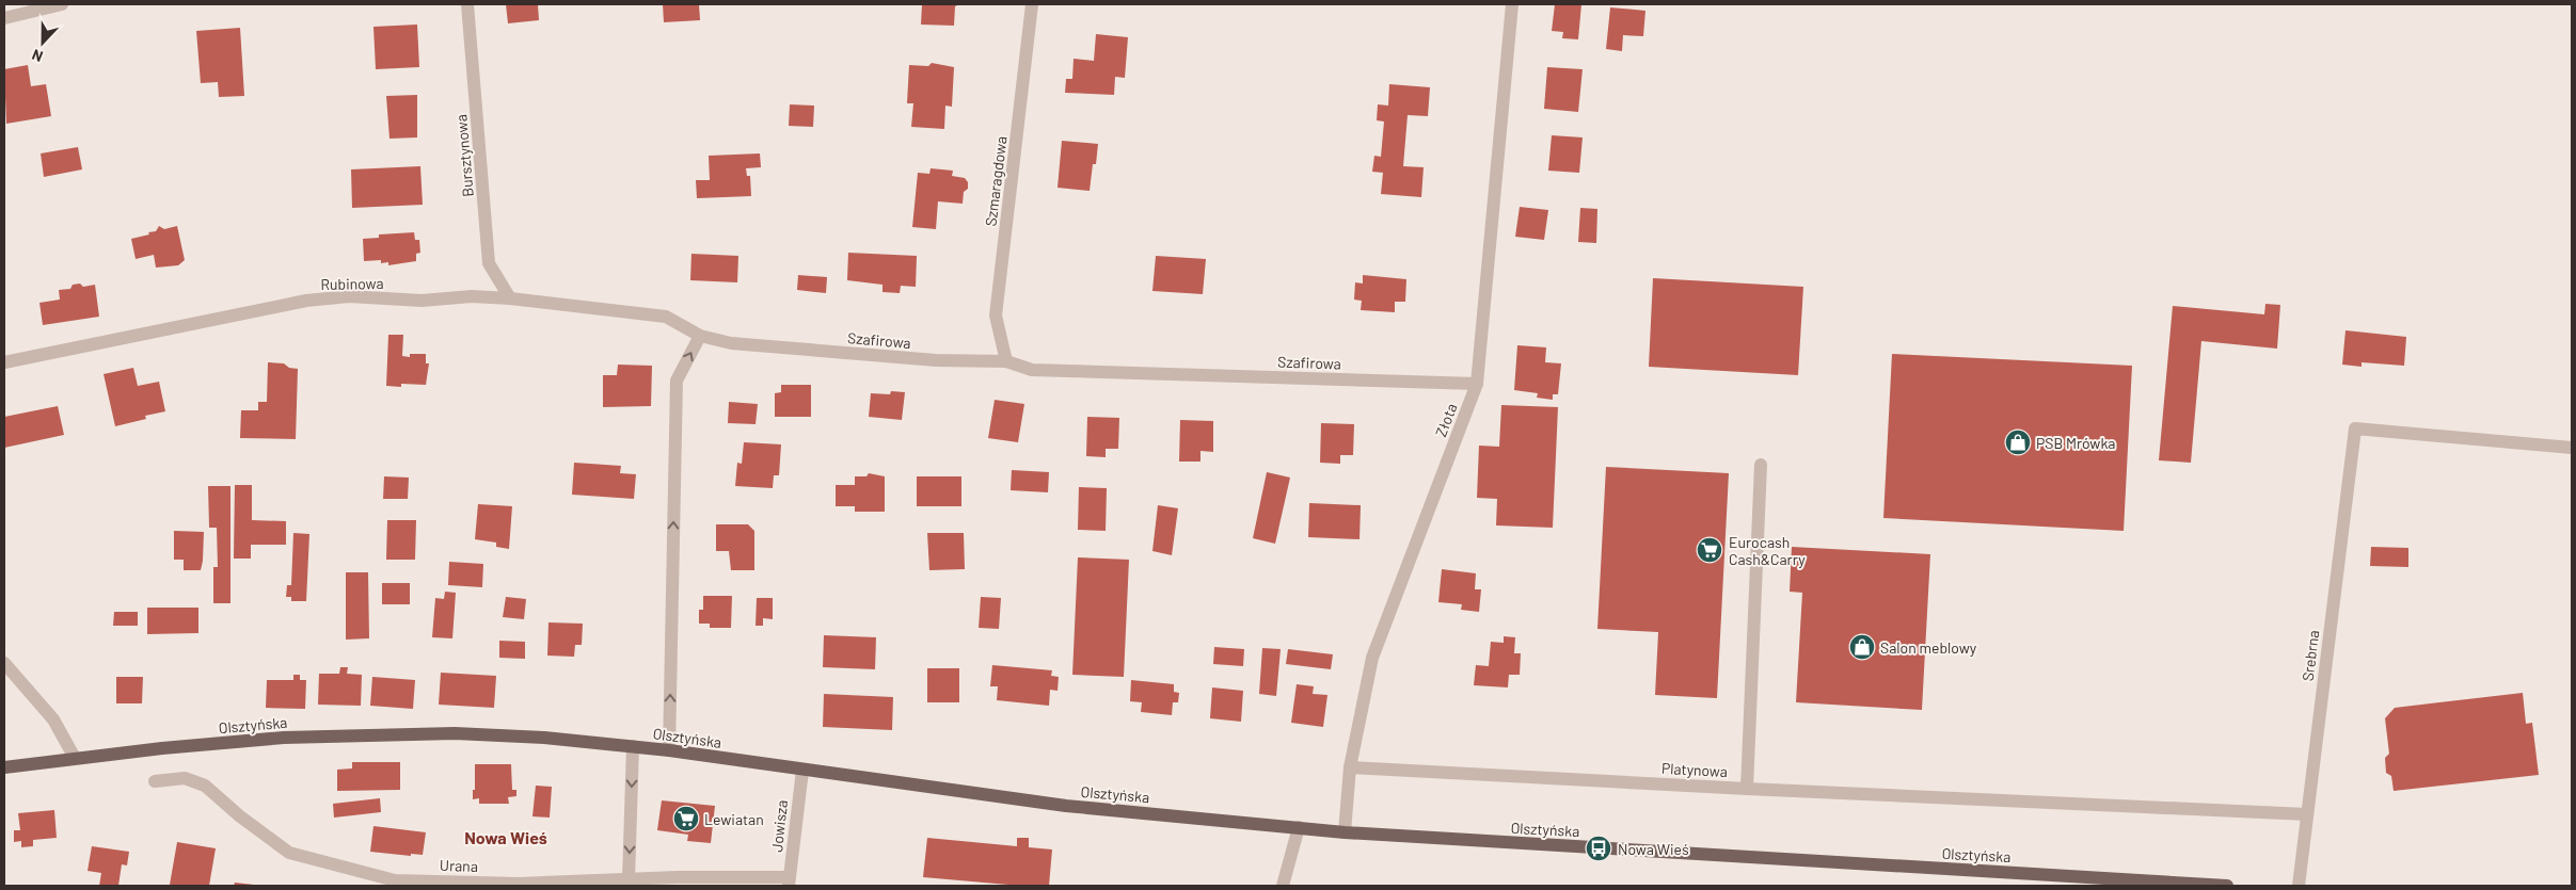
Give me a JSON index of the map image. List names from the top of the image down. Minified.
{"streets":{"main road":["Olsztyńska"],"street":["Bursztynowa","Szmaragdowa","Rubinowa","Szafirowa","Złota","Srebrna","Platynowa","Jowisza","Urana"]},"crossings":[["Bursztynowa","Rubinowa"],["Szmaragdowa","Szafirowa"],["Rubinowa","Szafirowa"],["Szafirowa","Złota"],["Złota","Olsztyńska"],["Złota","Platynowa"],["Olsztyńska","Jowisza"],["Jowisza","Urana"]],"districts":["Nowa Wieś"],"places":{"shop":["PSB Mrówka","Salon meblowy"],"supermarket":["Eurocash Cash&Carry","Lewiatan"],"bus stop":["Nowa Wieś"]},"north":"bottom"}
